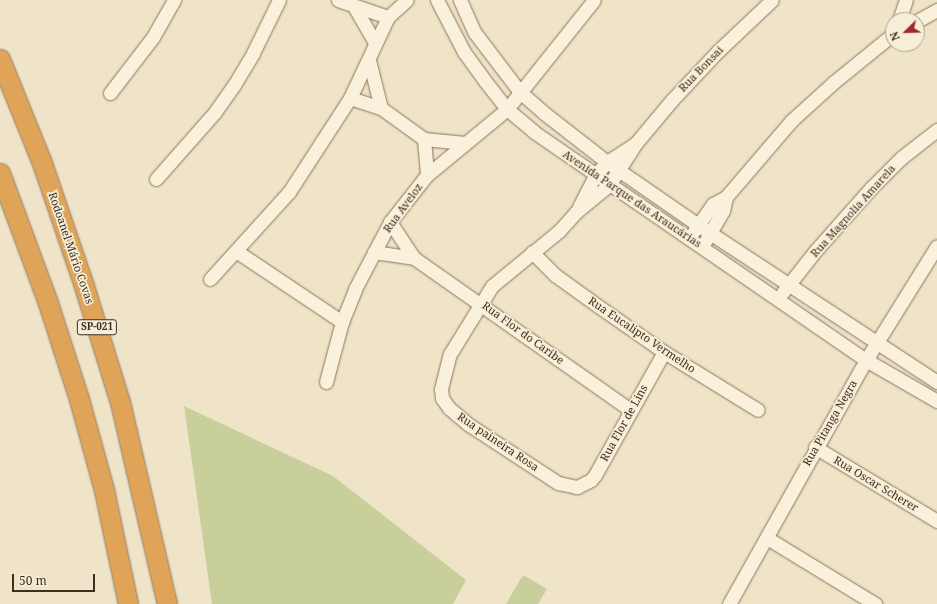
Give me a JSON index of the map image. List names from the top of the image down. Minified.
{"streets":{"highway":["Rodoanel Mário Covas","SP-021"],"street":["Rua Bonsai","Avenida Parque das Araucárias","Rua Aveloz","Rua Magnolia Amarela","Rua Flor do Caribe","Rua Eucalipto Vermelho","Rua Flor de Lins","Rua Pitanga Negra","Rua paineira Rosa","Rua Oscar Scherer"]},"crossings":[["Avenida Parque das Araucárias","Rua Aveloz"],["Avenida Parque das Araucárias","Rua Magnolia Amarela"],["Avenida Parque das Araucárias","Rua Pitanga Negra"],["Rua Flor do Caribe","Rua Flor de Lins"],["Rua Flor do Caribe","Rua paineira Rosa"],["Rua Eucalipto Vermelho","Rua Flor de Lins"],["Rua Eucalipto Vermelho","Rua paineira Rosa"],["Rua Flor de Lins","Rua paineira Rosa"],["Rua Pitanga Negra","Rua Oscar Scherer"]],"scale_bar":"50 m","north":"bottom left"}
